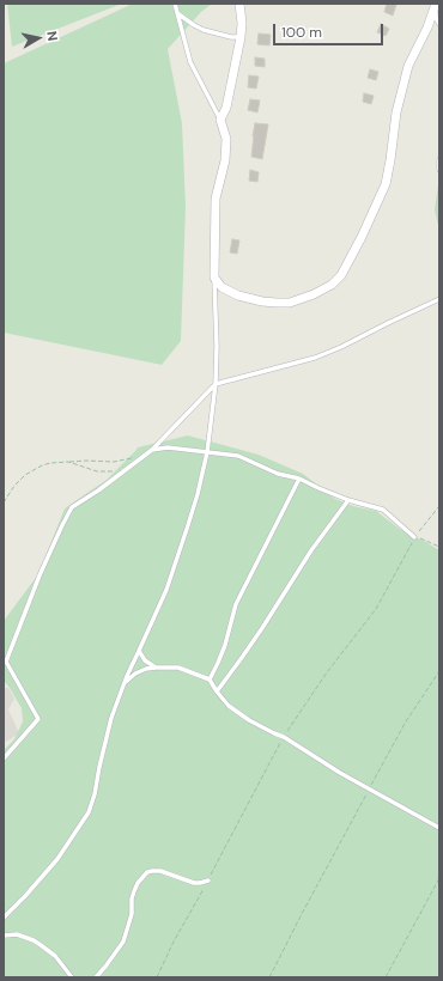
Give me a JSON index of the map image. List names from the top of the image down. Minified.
{"scale_bar":"100 m","north":"right"}
